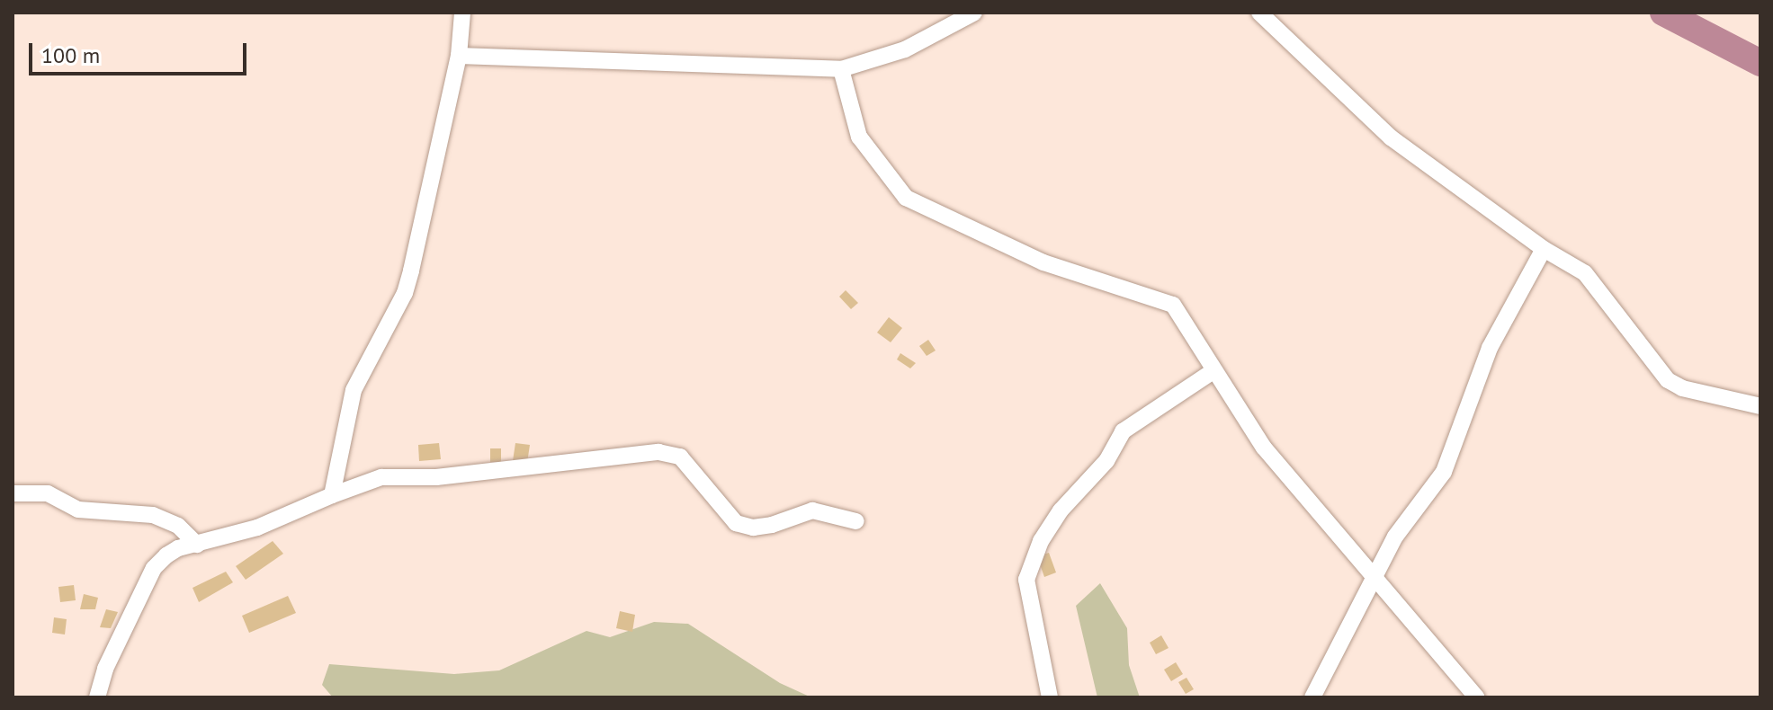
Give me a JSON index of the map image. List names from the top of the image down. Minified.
{"scale_bar":"100 m"}
